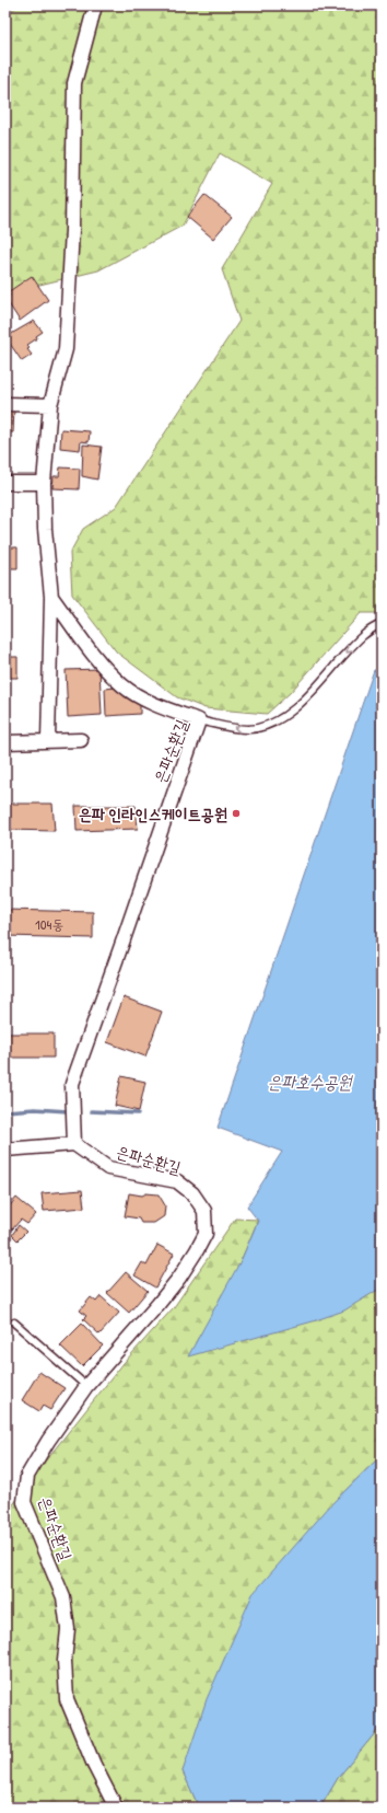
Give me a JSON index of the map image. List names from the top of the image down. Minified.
{"streets":{"street":["은파순환길"]},"water":["은파호수공원"],"places":["은파 인라인스케이트공원"],"house_numbers":["104동"]}
